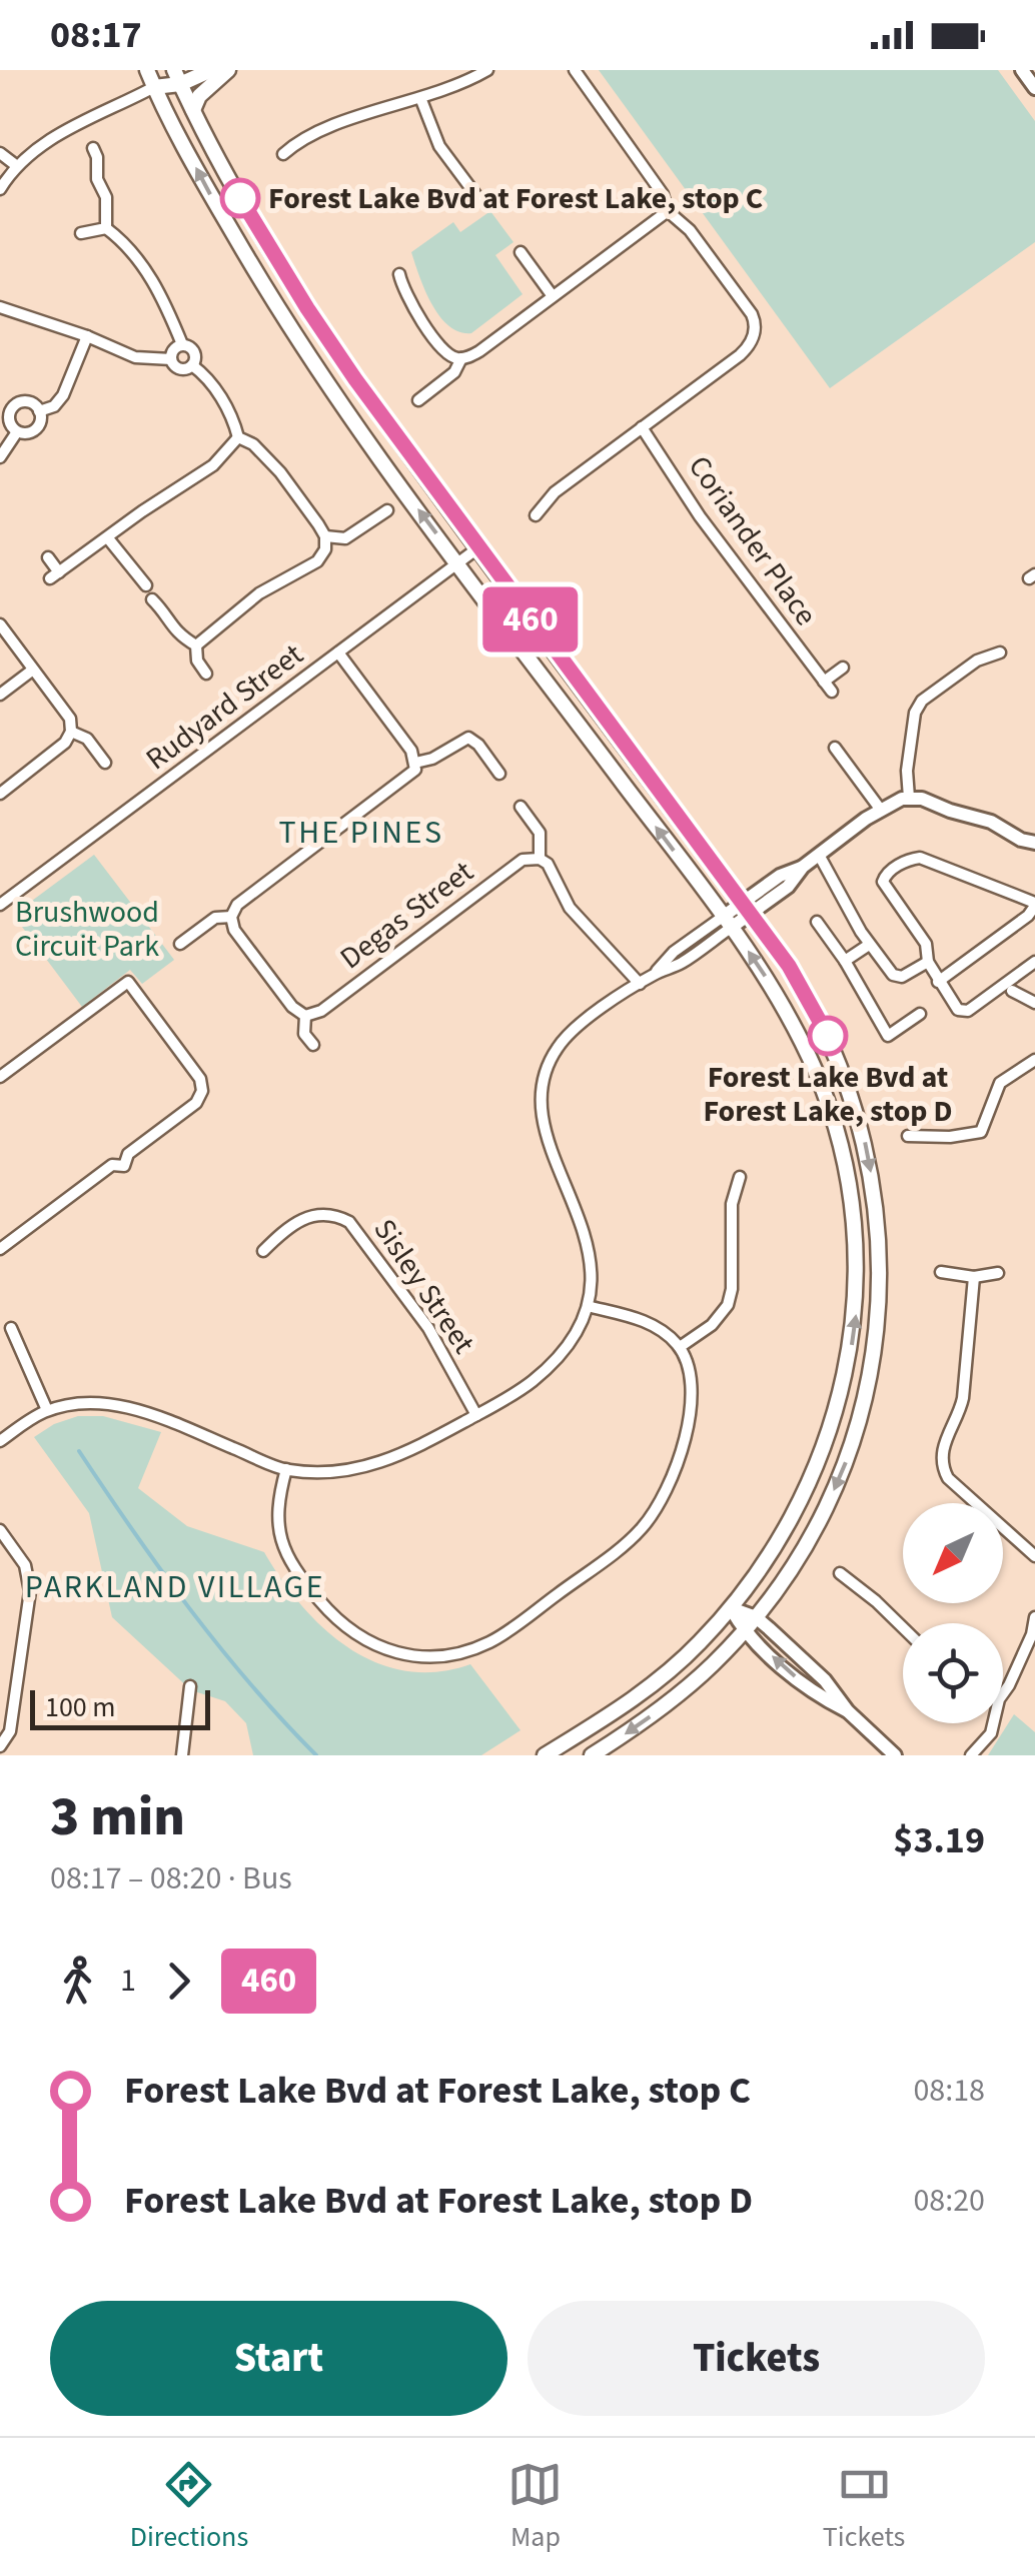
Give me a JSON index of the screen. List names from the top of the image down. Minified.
{"streets":{"street":["Coriander Place","Rudyard Street","Degas Street","Sisley Street"]},"districts":["THE PINES","PARKLAND VILLAGE"],"parks":["Brushwood Circuit Park"],"places":["Forest Lake Bvd at Forest Lake, stop C","Forest Lake Bvd at Forest Lake, stop D"],"lines":["bus line 460"],"scale_bar":"100 m","north":"bottom left","page":{"status":"08:17","on_map":"460","scale":"100 m","heading":["3 min","08:17 – 08:20 · Bus","$3.19"],"legs":["1","460"],"list":[{"name":"Forest Lake Bvd at Forest Lake, stop C","value":"08:18"},{"name":"Forest Lake Bvd at Forest Lake, stop D","value":"08:20"}],"buttons":["Start","Tickets"],"tabs":["Directions","Map","Tickets"]}}
